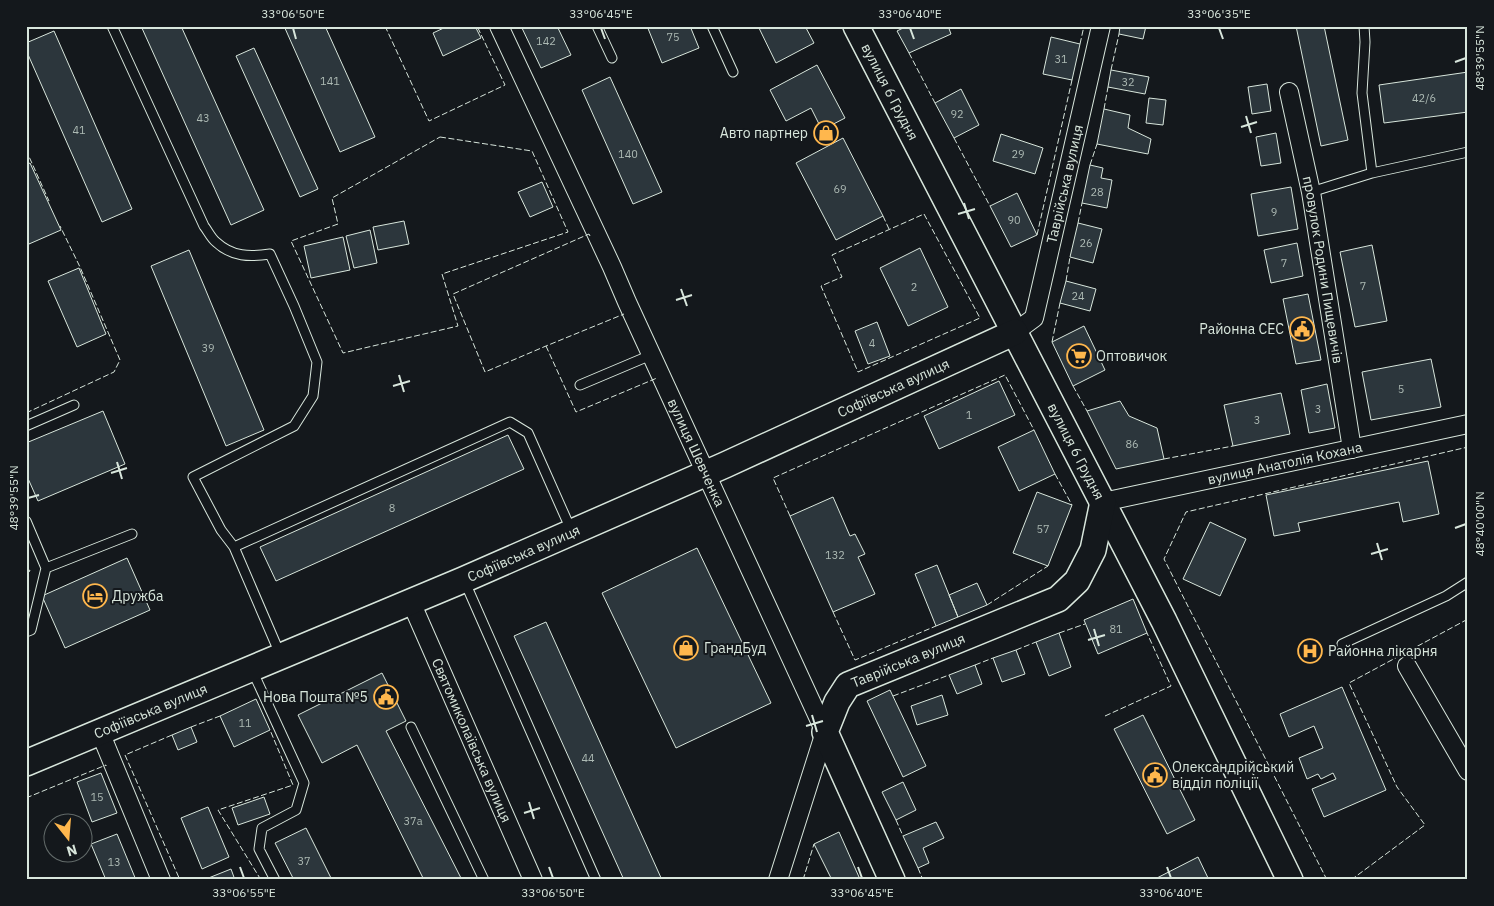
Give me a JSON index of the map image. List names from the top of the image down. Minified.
{"streets":{"street":["вулиця 6 Грудня","Таврійська вулиця","провулок Родини Пищевичів","Софіївська вулиця","вулиця Шевченка","вулиця Анатолія Кохана","Святомиколаївська вулиця"]},"crossings":[["вулиця 6 Грудня","Таврійська вулиця"],["вулиця 6 Грудня","Софіївська вулиця"],["вулиця 6 Грудня","вулиця Анатолія Кохана"],["Таврійська вулиця","Софіївська вулиця"],["Таврійська вулиця","вулиця Шевченка"],["Таврійська вулиця","вулиця Анатолія Кохана"],["провулок Родини Пищевичів","вулиця Анатолія Кохана"],["Софіївська вулиця","вулиця Шевченка"],["Софіївська вулиця","Святомиколаївська вулиця"]],"places":{"shop":["Авто партнер","ГрандБуд"],"public building":["Районна СЕС","Нова Пошта №5","Олександрійський відділ поліції"],"supermarket":["Оптовичок"],"hotel":["Дружба"],"hospital":["Районна лікарня"]},"house_numbers":["75","142","31","141","32","42/6","92","43","41","140","29","69","28","9","90","26","7","7","2","24","4","39","5","3","1","3","86","8","57","132","81","11","44","15","37а","37","13"],"north":"bottom","coordinates":["33°06'50\"E","33°06'45\"E","33°06'40\"E","33°06'35\"E","48°39'55\"N","48°40'00\"N","33°06'55\"E"]}
